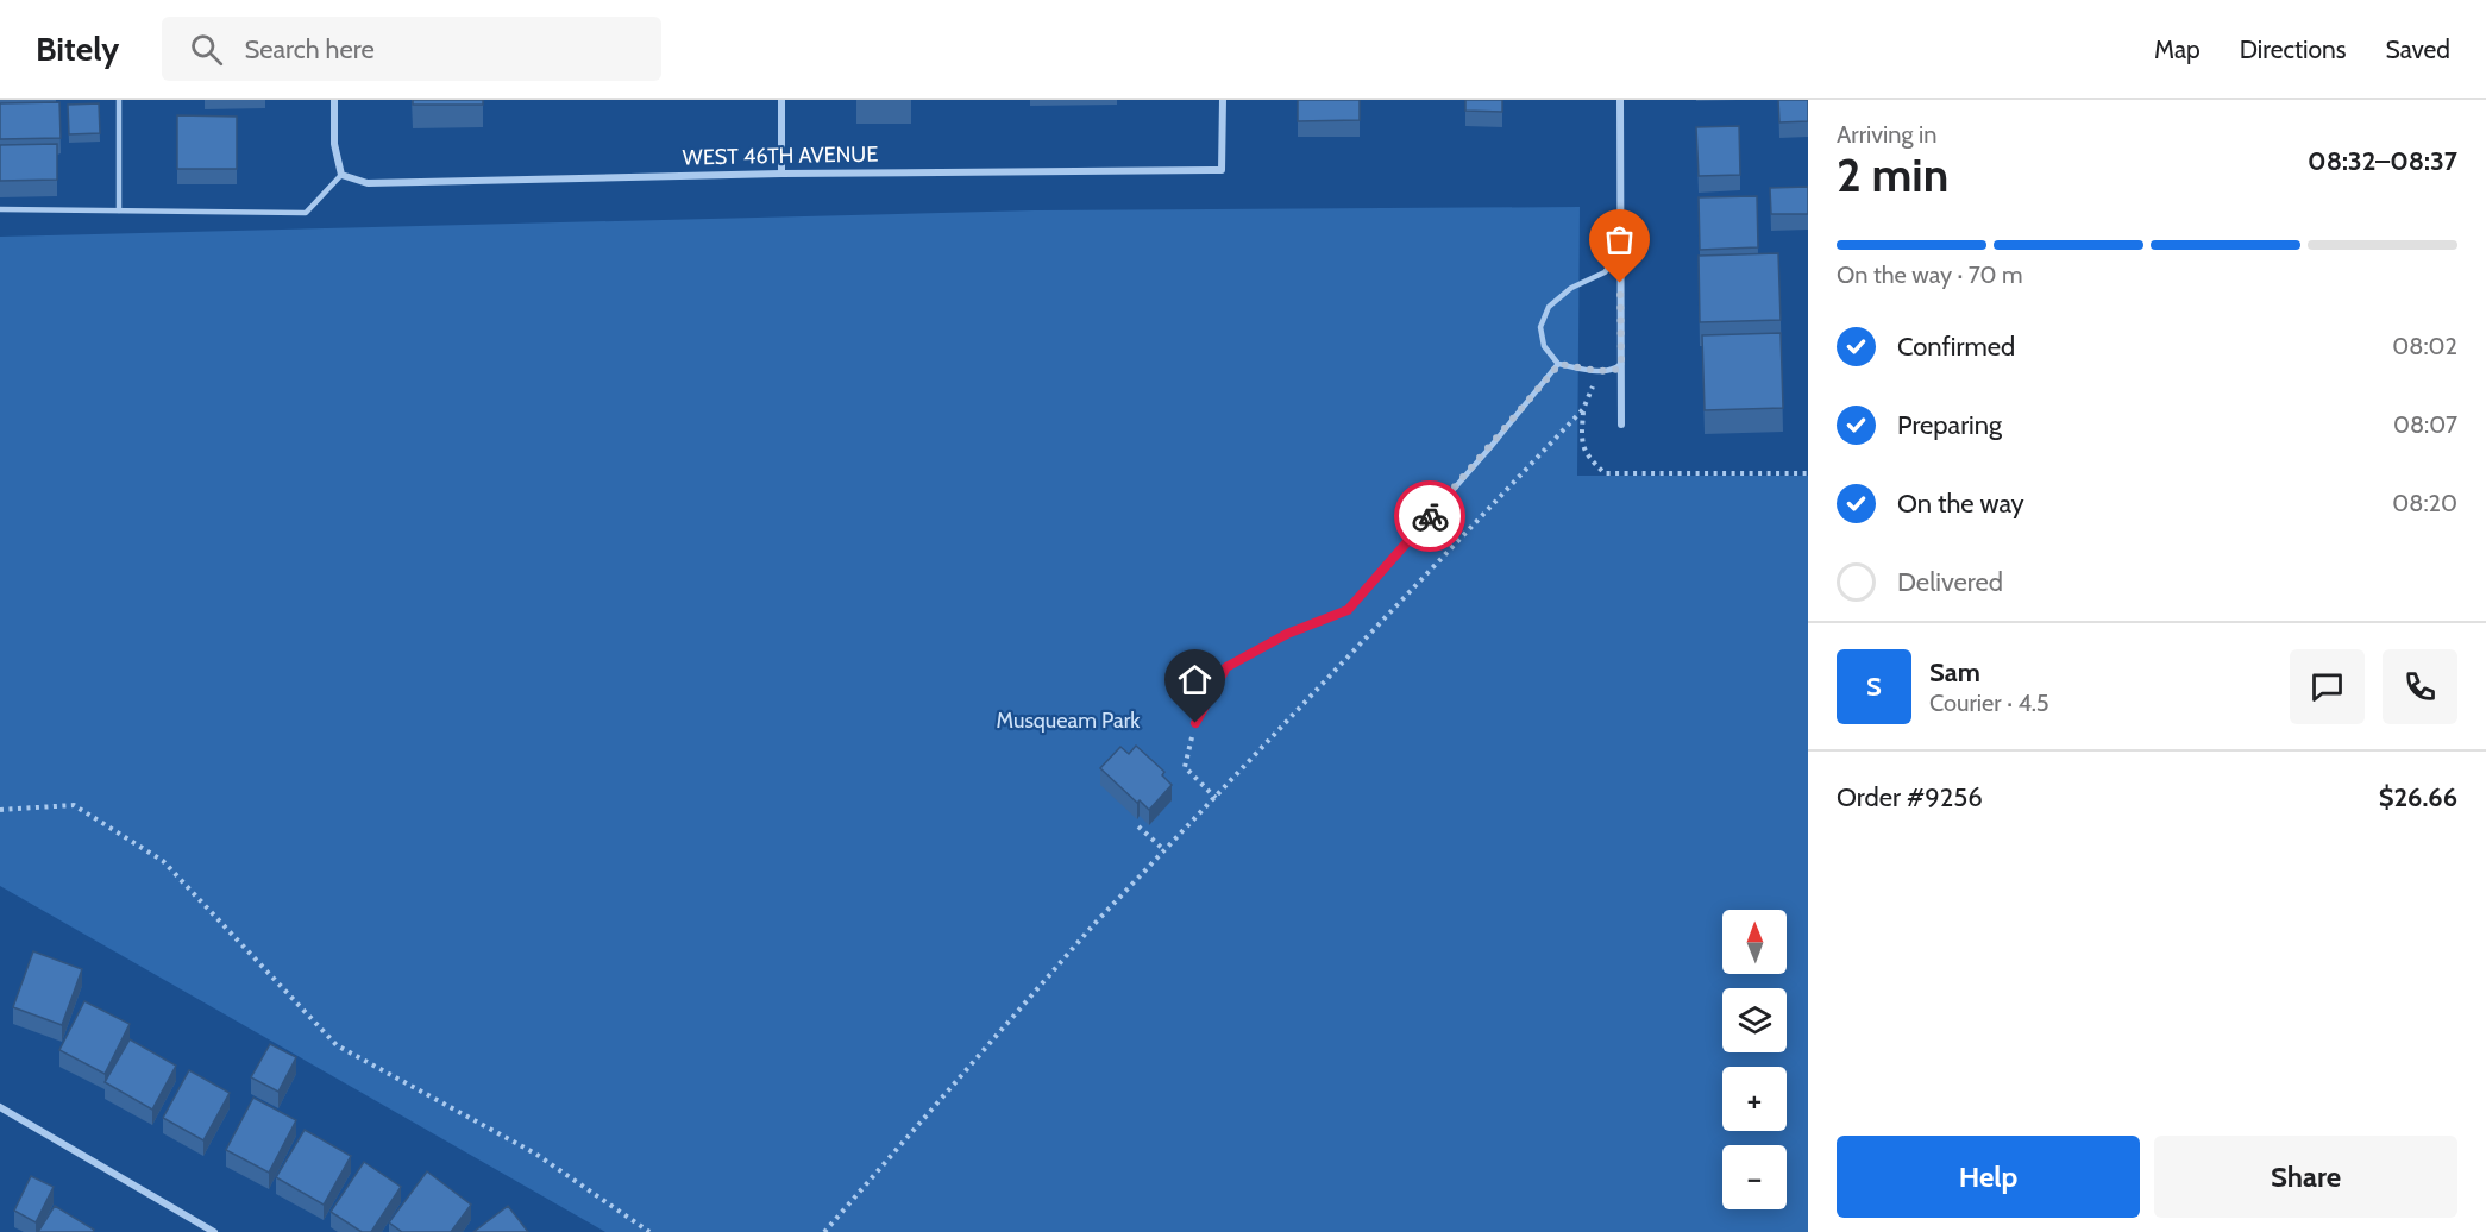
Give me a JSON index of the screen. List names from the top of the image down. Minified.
{"streets":{"street":["WEST 46TH AVENUE"]},"parks":["Musqueam Park"],"north":"top","page":{"header":"Bitely","search":"Search here","nav":["Map","Directions","Saved"],"heading":["2 min","Arriving in","08:32–08:37"],"panel":["Sam","Courier · 4.5","Order #9256","$26.66"],"bar":"On the way · 70 m","list":[["Confirmed","08:02"],["Preparing","08:07"],["On the way","08:20"],"Delivered"],"round":"S","map_buttons":["+","−"],"buttons":["Help","Share"]}}
